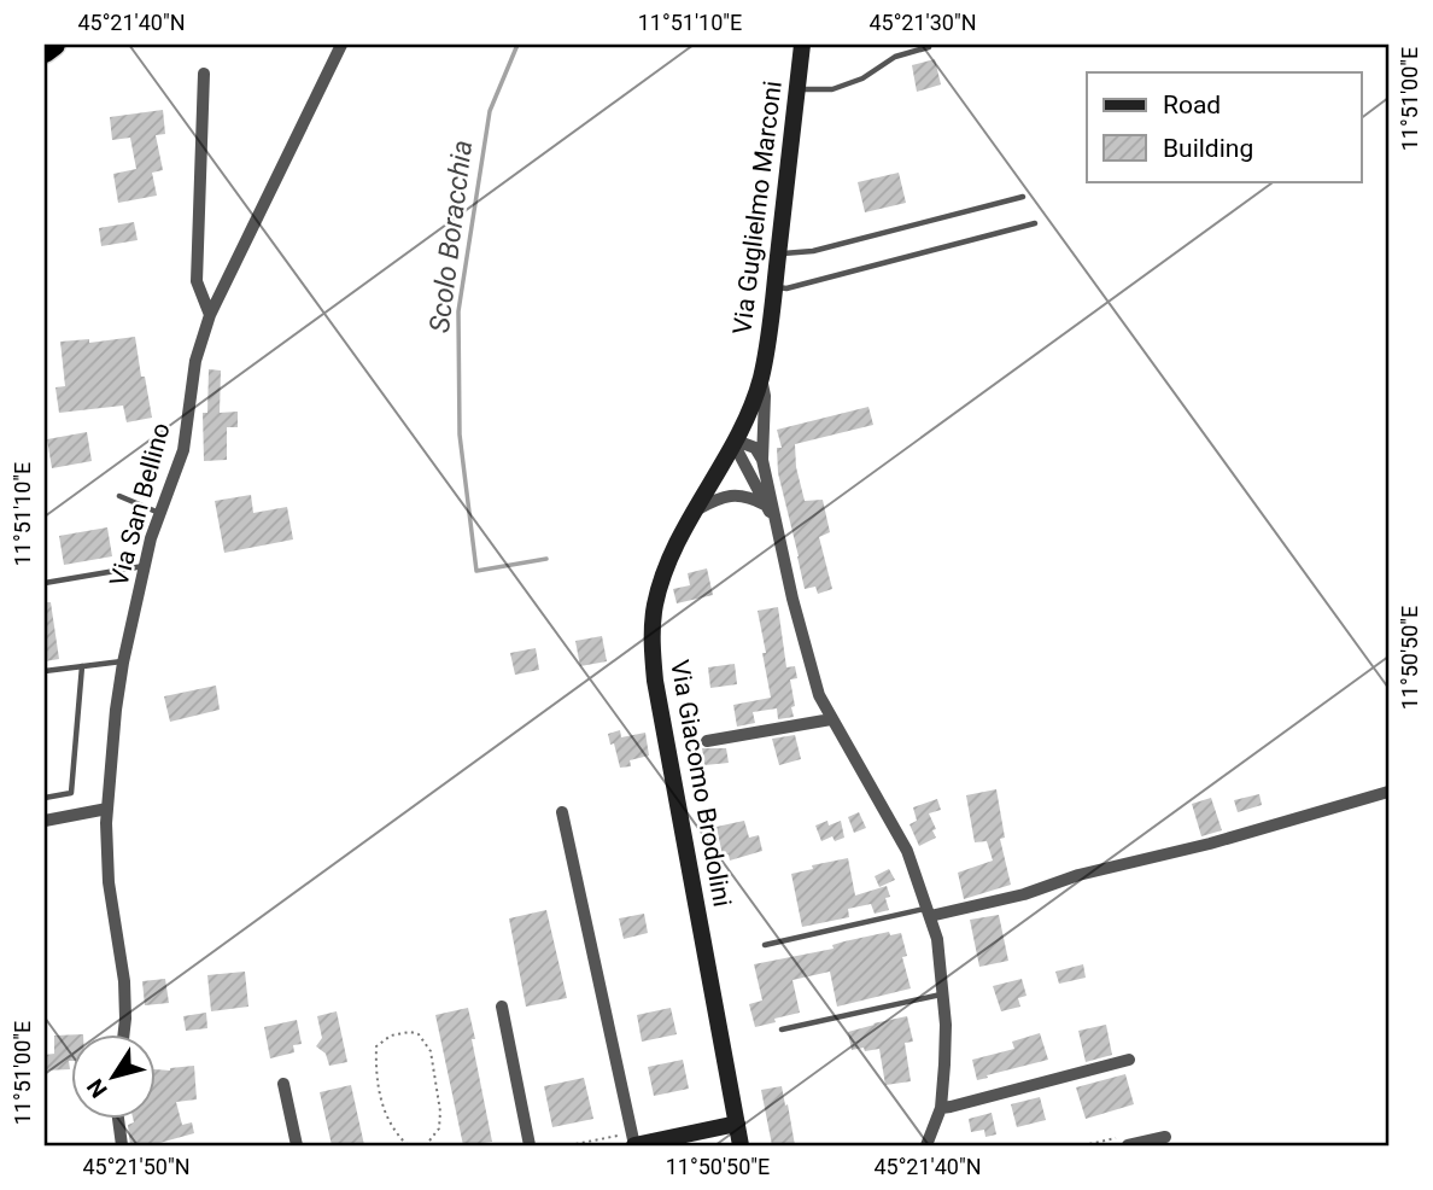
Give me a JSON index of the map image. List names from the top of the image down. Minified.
{"streets":{"street":["Via Guglielmo Marconi","Via San Bellino","Via Giacomo Brodolini"]},"crossings":[["Via Guglielmo Marconi","Via Giacomo Brodolini"]],"water":["Scolo Boracchia"],"legend":["Road","Building"],"north":"bottom left","coordinates":["45°21'40\"N","11°51'10\"E","45°21'30\"N","11°51'00\"E","11°50'50\"E","45°21'50\"N"]}
